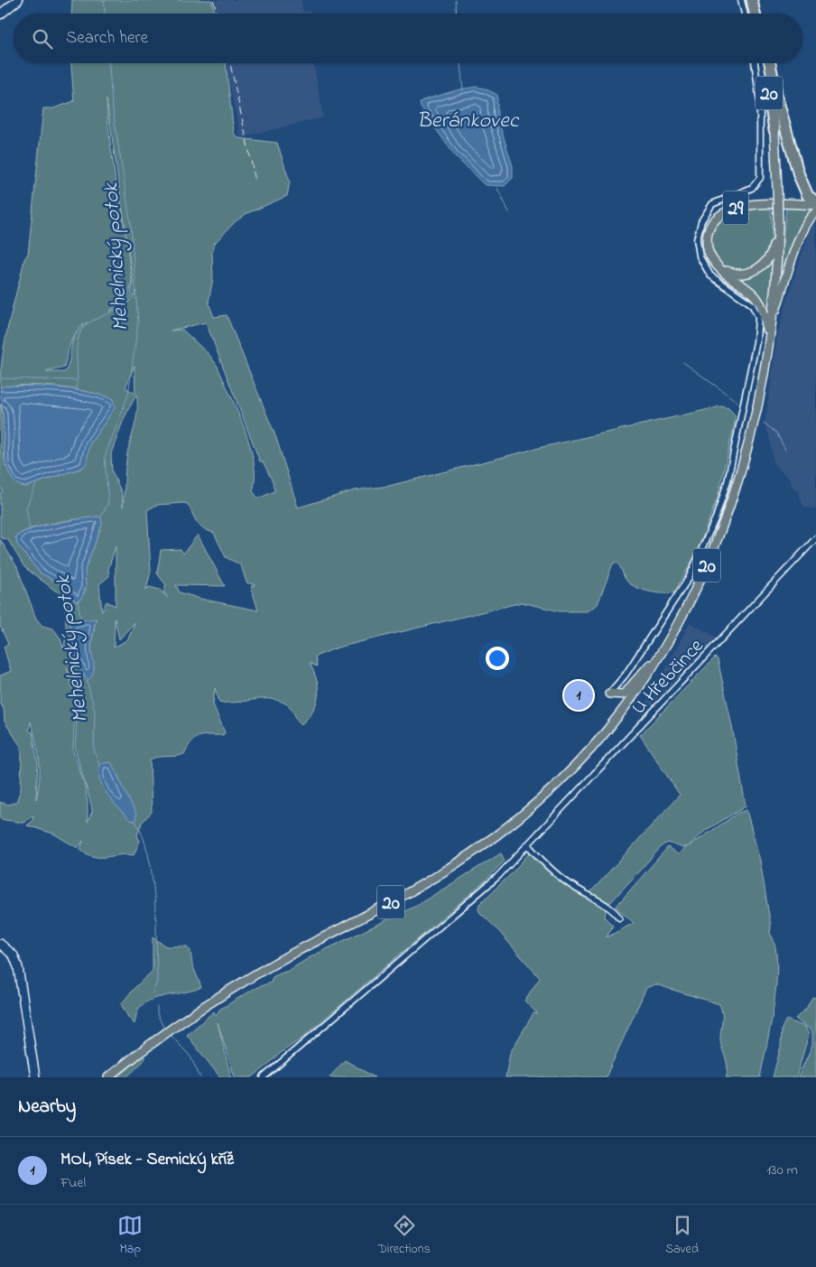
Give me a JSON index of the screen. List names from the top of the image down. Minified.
{"streets":{"highway":["20"],"main road":["29"],"street":["U Hřebčince"]},"water":["Beránkovec","Mehelnický potok"],"page":{"search":"Search here","pins":"1","heading":"Nearby","list":[{"mark":"1","name":"MOL, Písek - Semický kříž","note":"Fuel","value":"130 m"}],"nav":["Map","Directions","Saved"]}}
